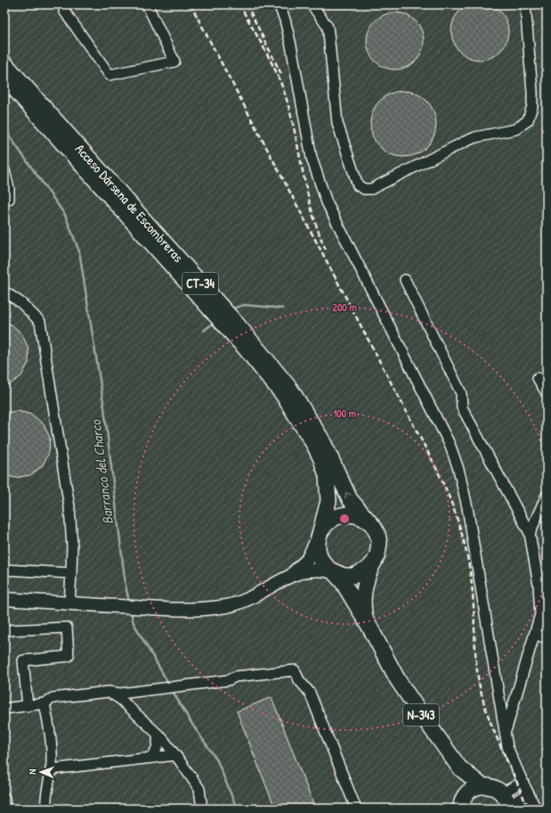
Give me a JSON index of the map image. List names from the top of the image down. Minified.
{"streets":{"highway":["Acceso Dársena de Escombreras","CT-34","N-343"]},"crossings":[["Acceso Dársena de Escombreras","N-343"]],"water":["Barranco del Charco"],"north":"left","rings":["200 m","100 m"]}
